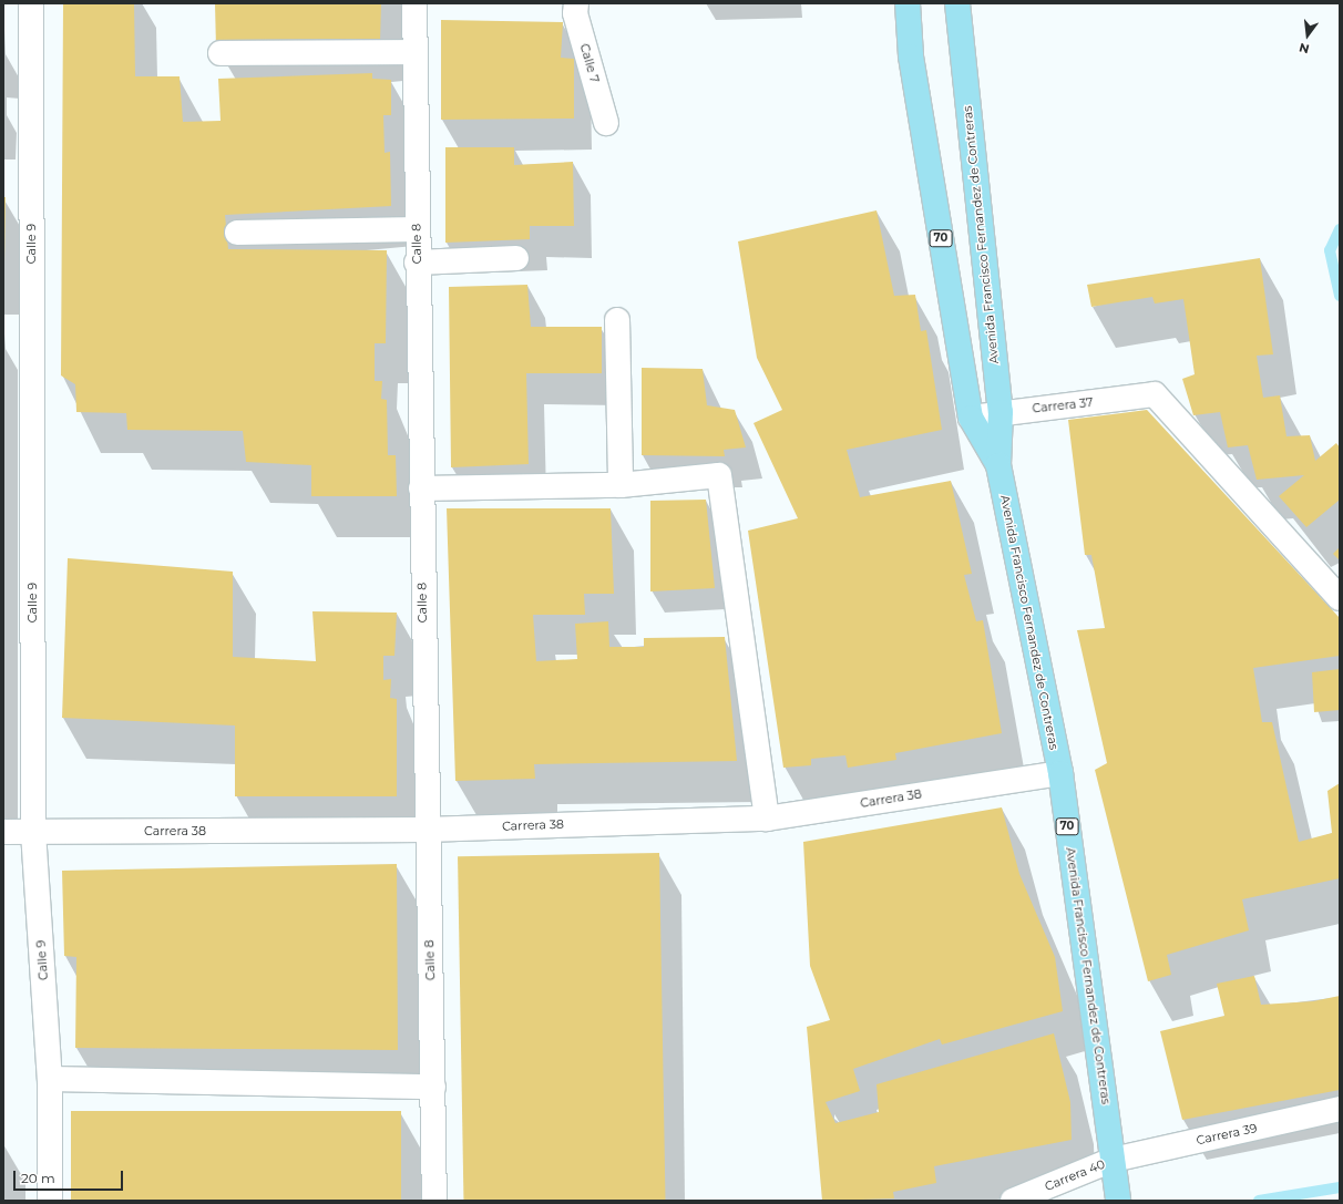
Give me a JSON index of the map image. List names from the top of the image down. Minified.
{"streets":{"main road":["Avenida Francisco Fernandez de Contreras","70"],"street":["Calle 7","Calle 9","Calle 8","Carrera 37","Carrera 38","Carrera 39","Carrera 40"]},"crossings":[["Avenida Francisco Fernandez de Contreras","Carrera 37"],["Avenida Francisco Fernandez de Contreras","Carrera 38"],["Avenida Francisco Fernandez de Contreras","Carrera 39"],["Avenida Francisco Fernandez de Contreras","Carrera 40"],["Calle 9","Carrera 38"],["Calle 8","Carrera 38"],["Carrera 39","Carrera 40"]],"scale_bar":"20 m","north":"bottom"}
